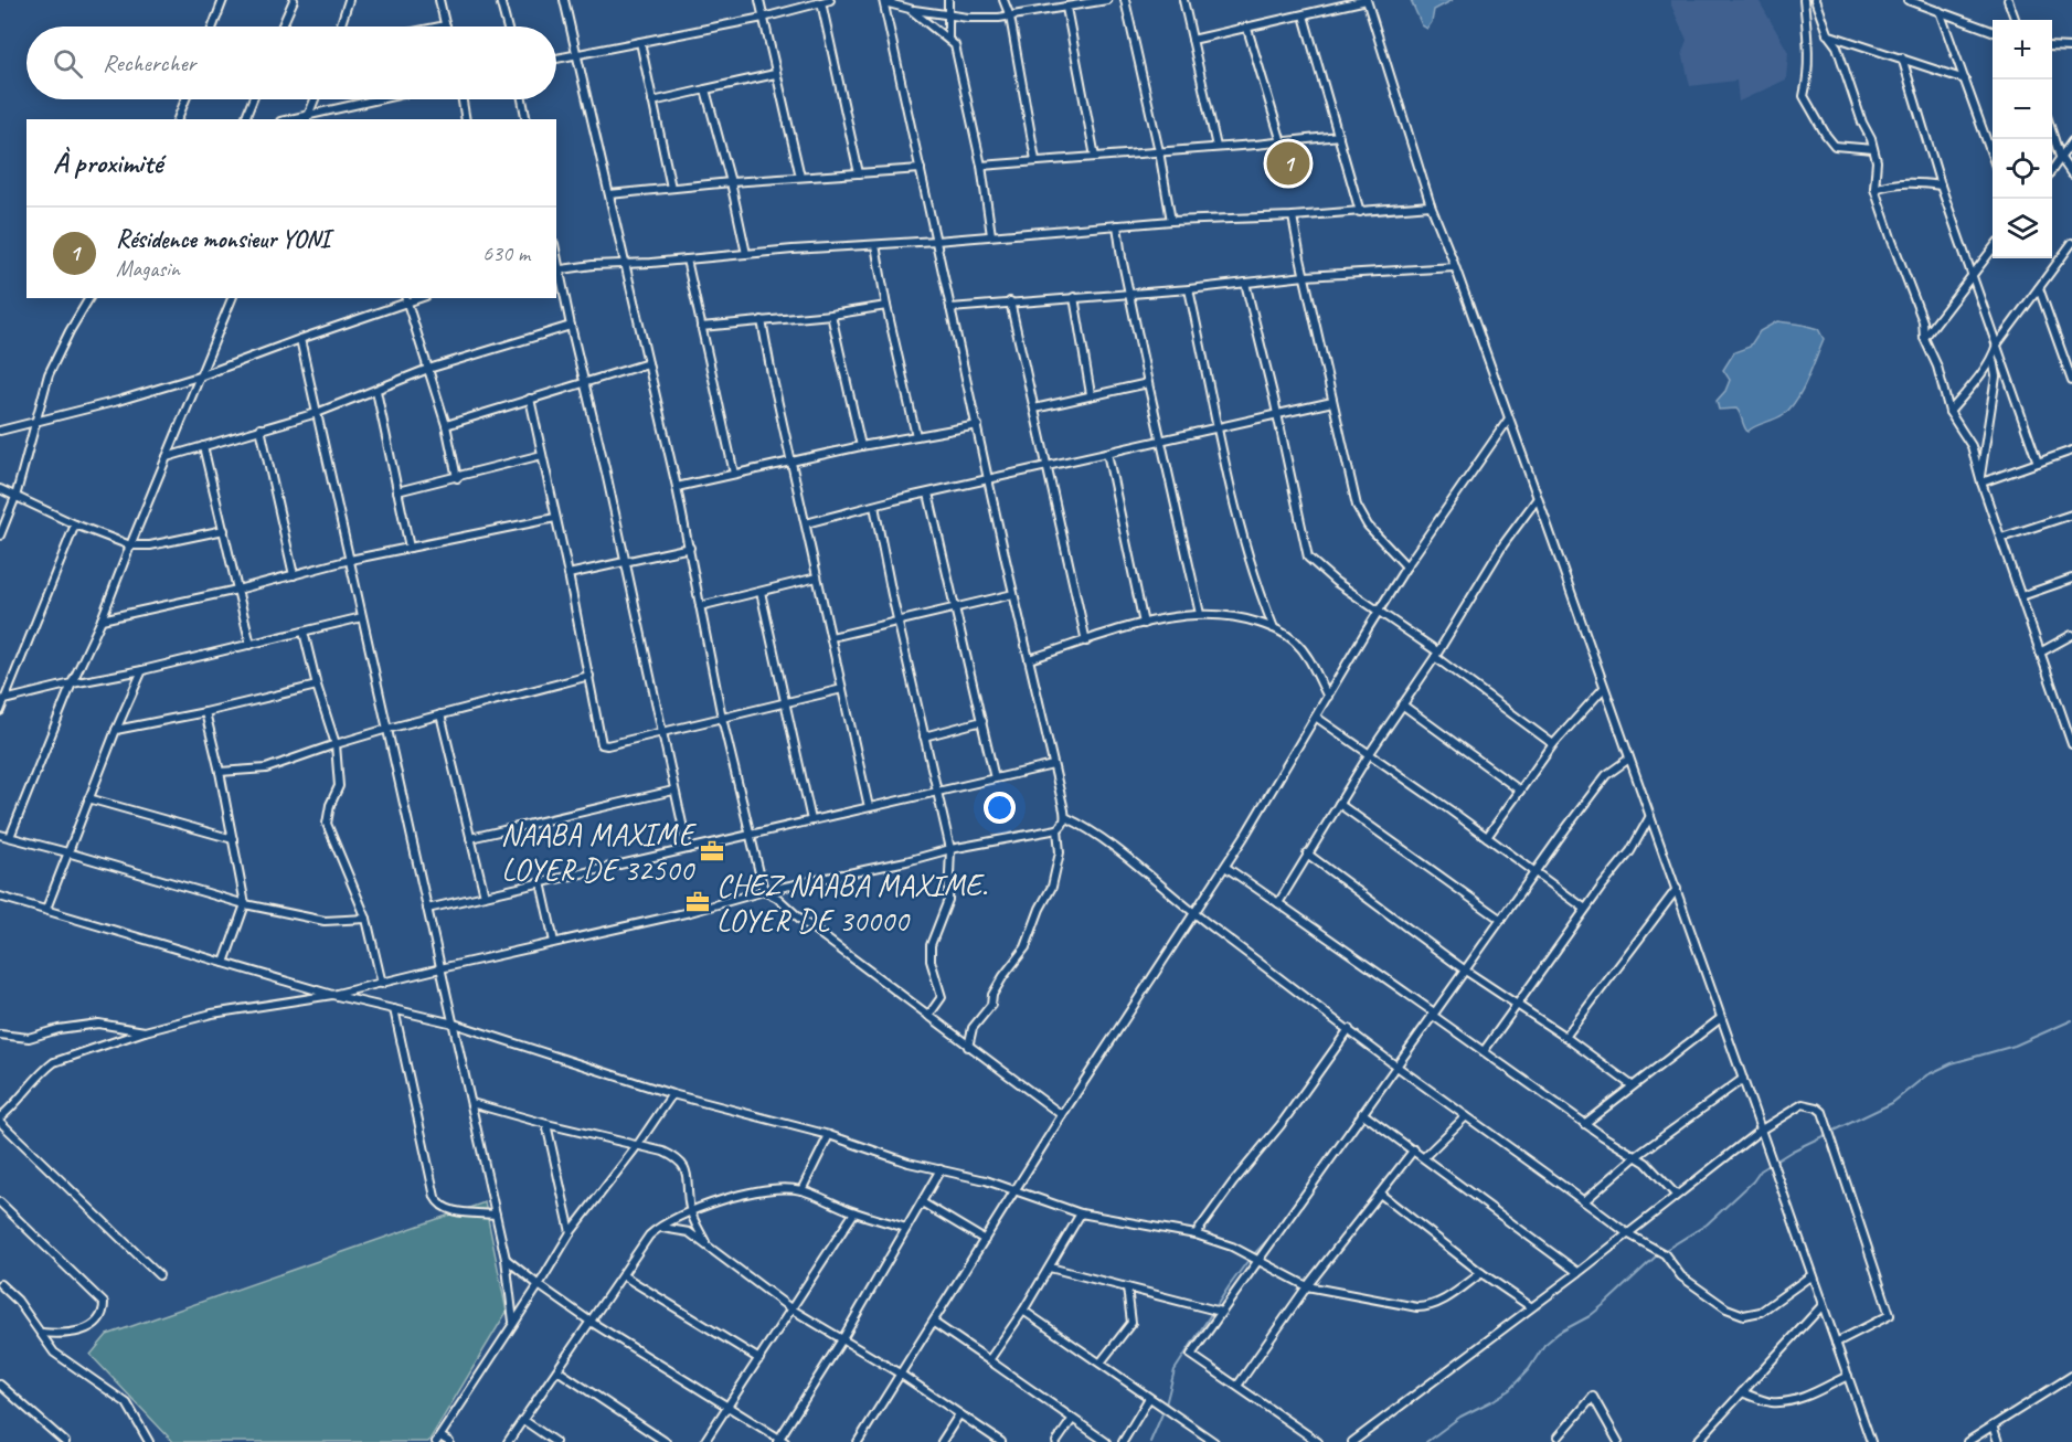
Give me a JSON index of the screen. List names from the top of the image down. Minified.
{"places":{"office":["NAABA MAXIME LOYER DE 32500","CHEZ NAABA MAXIME. LOYER DE 30000"]},"page":{"map_buttons":["+","−"],"search":"Rechercher","heading":"À proximité","pins":"1","list":[{"mark":"1","name":"Résidence monsieur YONI","note":"Magasin","value":"630 m"}]}}
